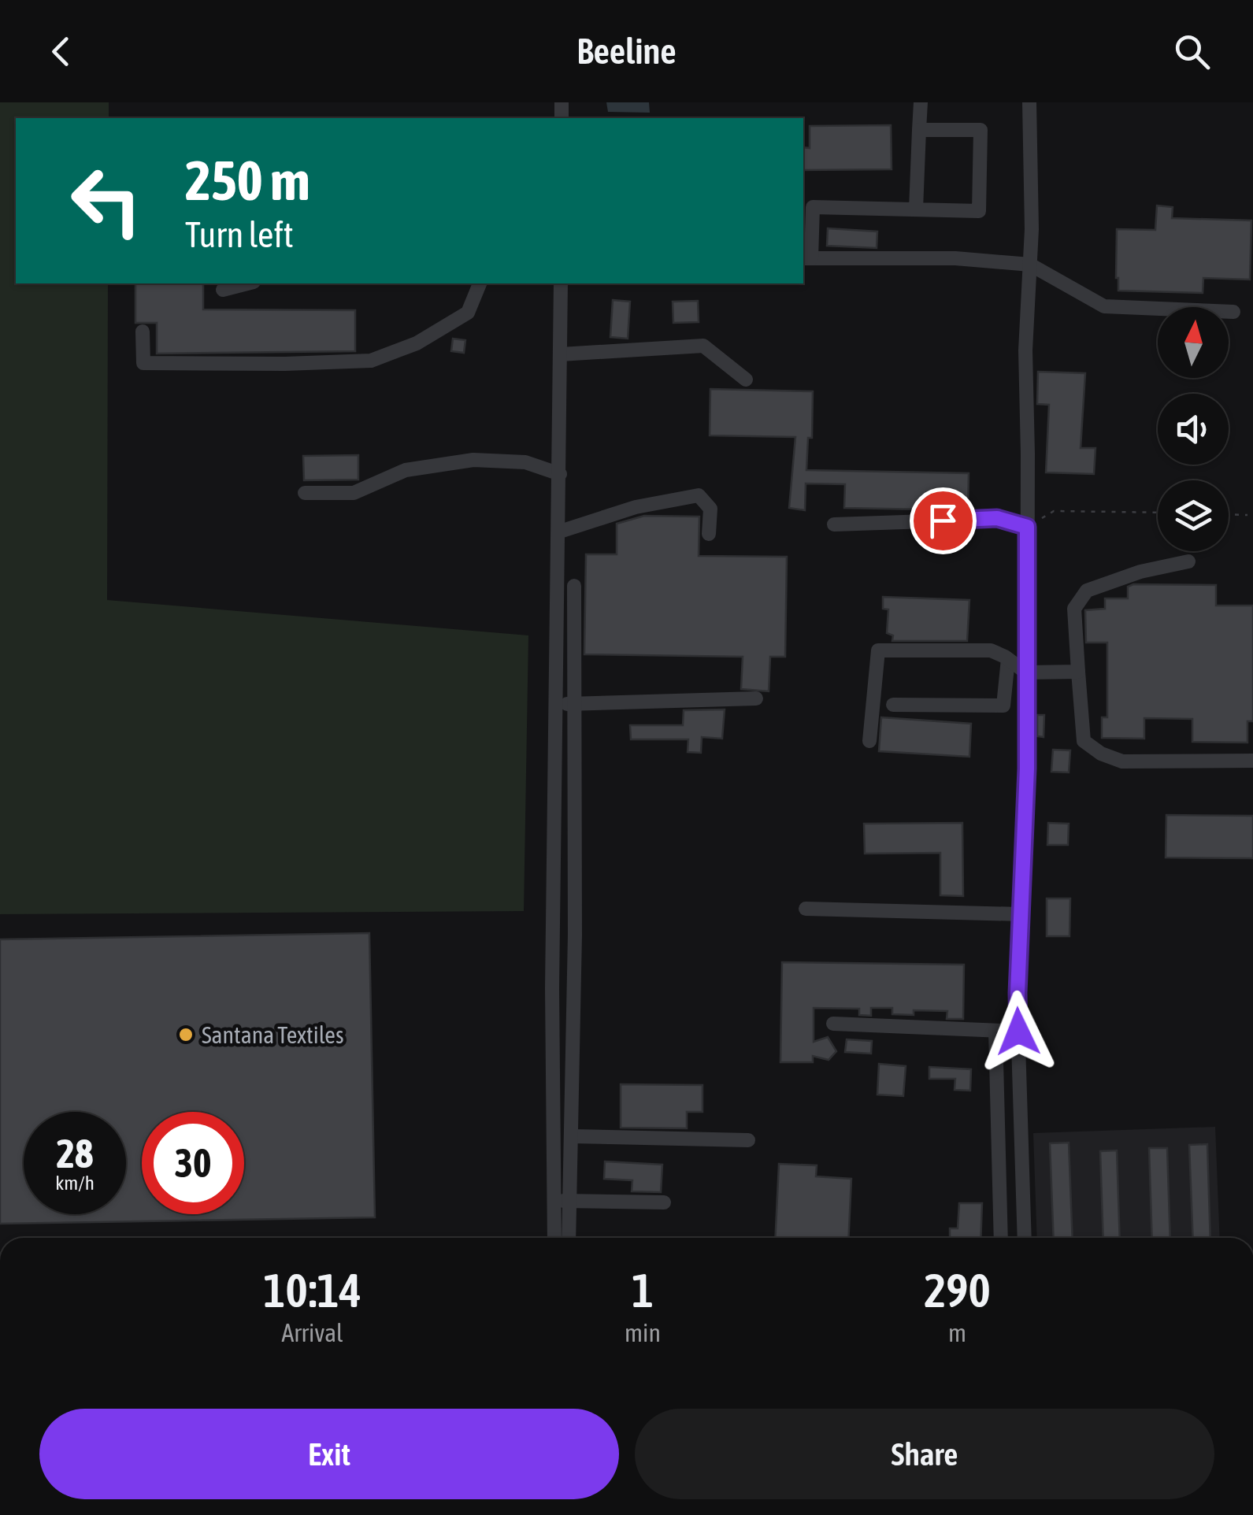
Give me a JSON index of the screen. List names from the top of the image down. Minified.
{"places":["Santana Textiles"],"north":"top","page":{"header":"Beeline","turn":["250 m","Turn left"],"speed":"28 km/h","limit":"30","eta":["10:14","Arrival","1","min","290","m"],"buttons":["Exit","Share"]}}
